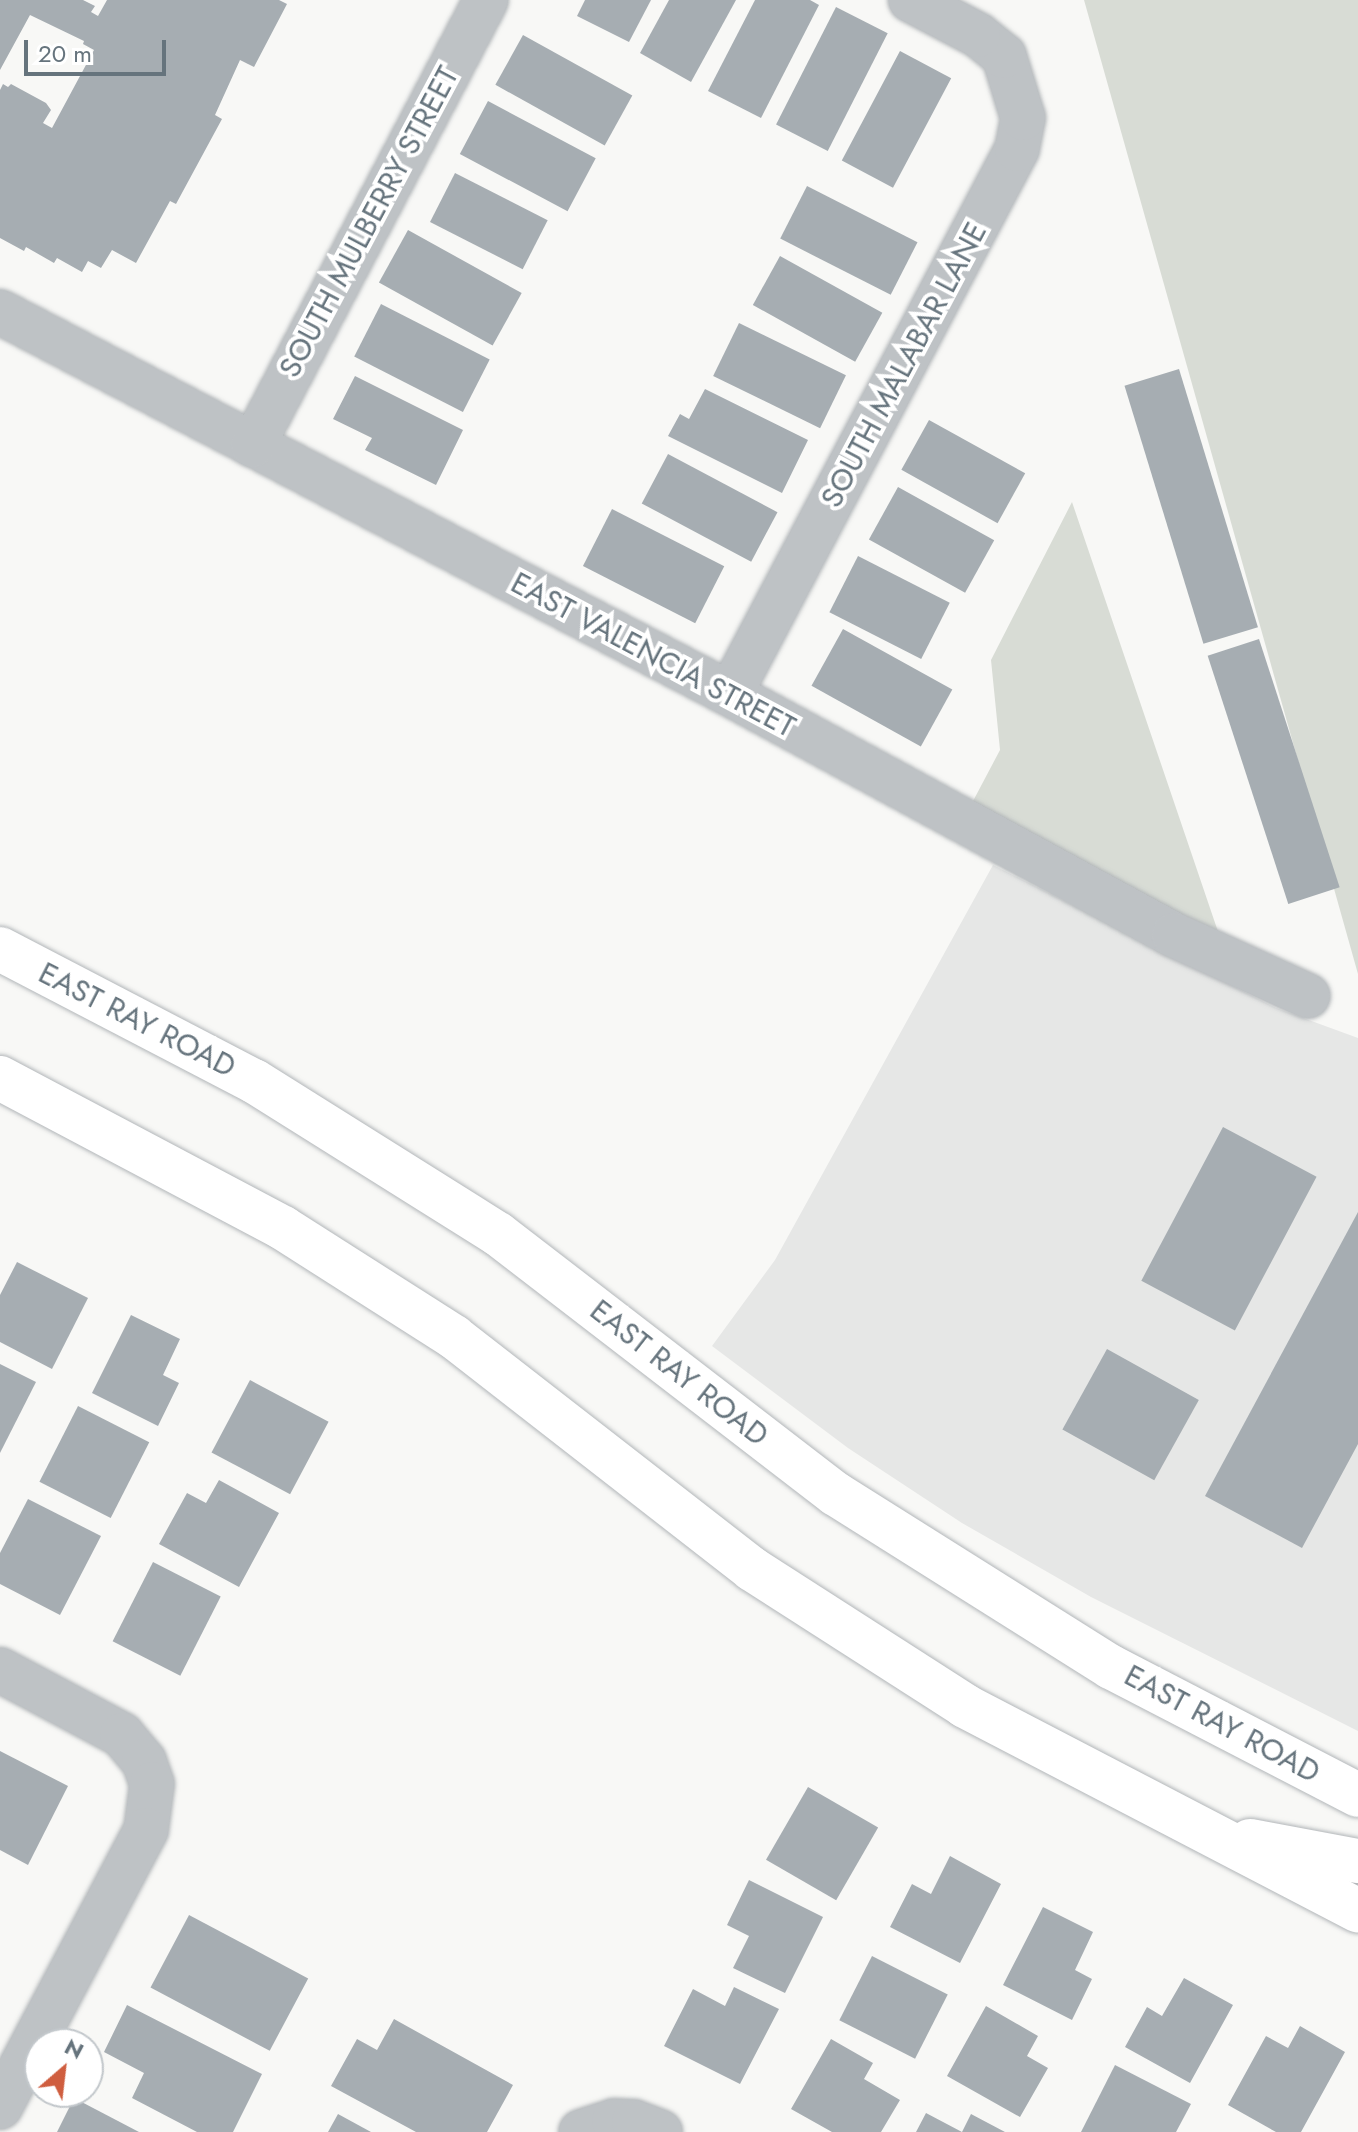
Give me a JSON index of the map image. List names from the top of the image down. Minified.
{"streets":{"main road":["EAST RAY ROAD"],"street":["SOUTH MULBERRY STREET","SOUTH MALABAR LANE","EAST VALENCIA STREET"]},"crossings":[["SOUTH MULBERRY STREET","EAST VALENCIA STREET"],["SOUTH MALABAR LANE","EAST VALENCIA STREET"]],"scale_bar":"20 m","north":"top right"}
